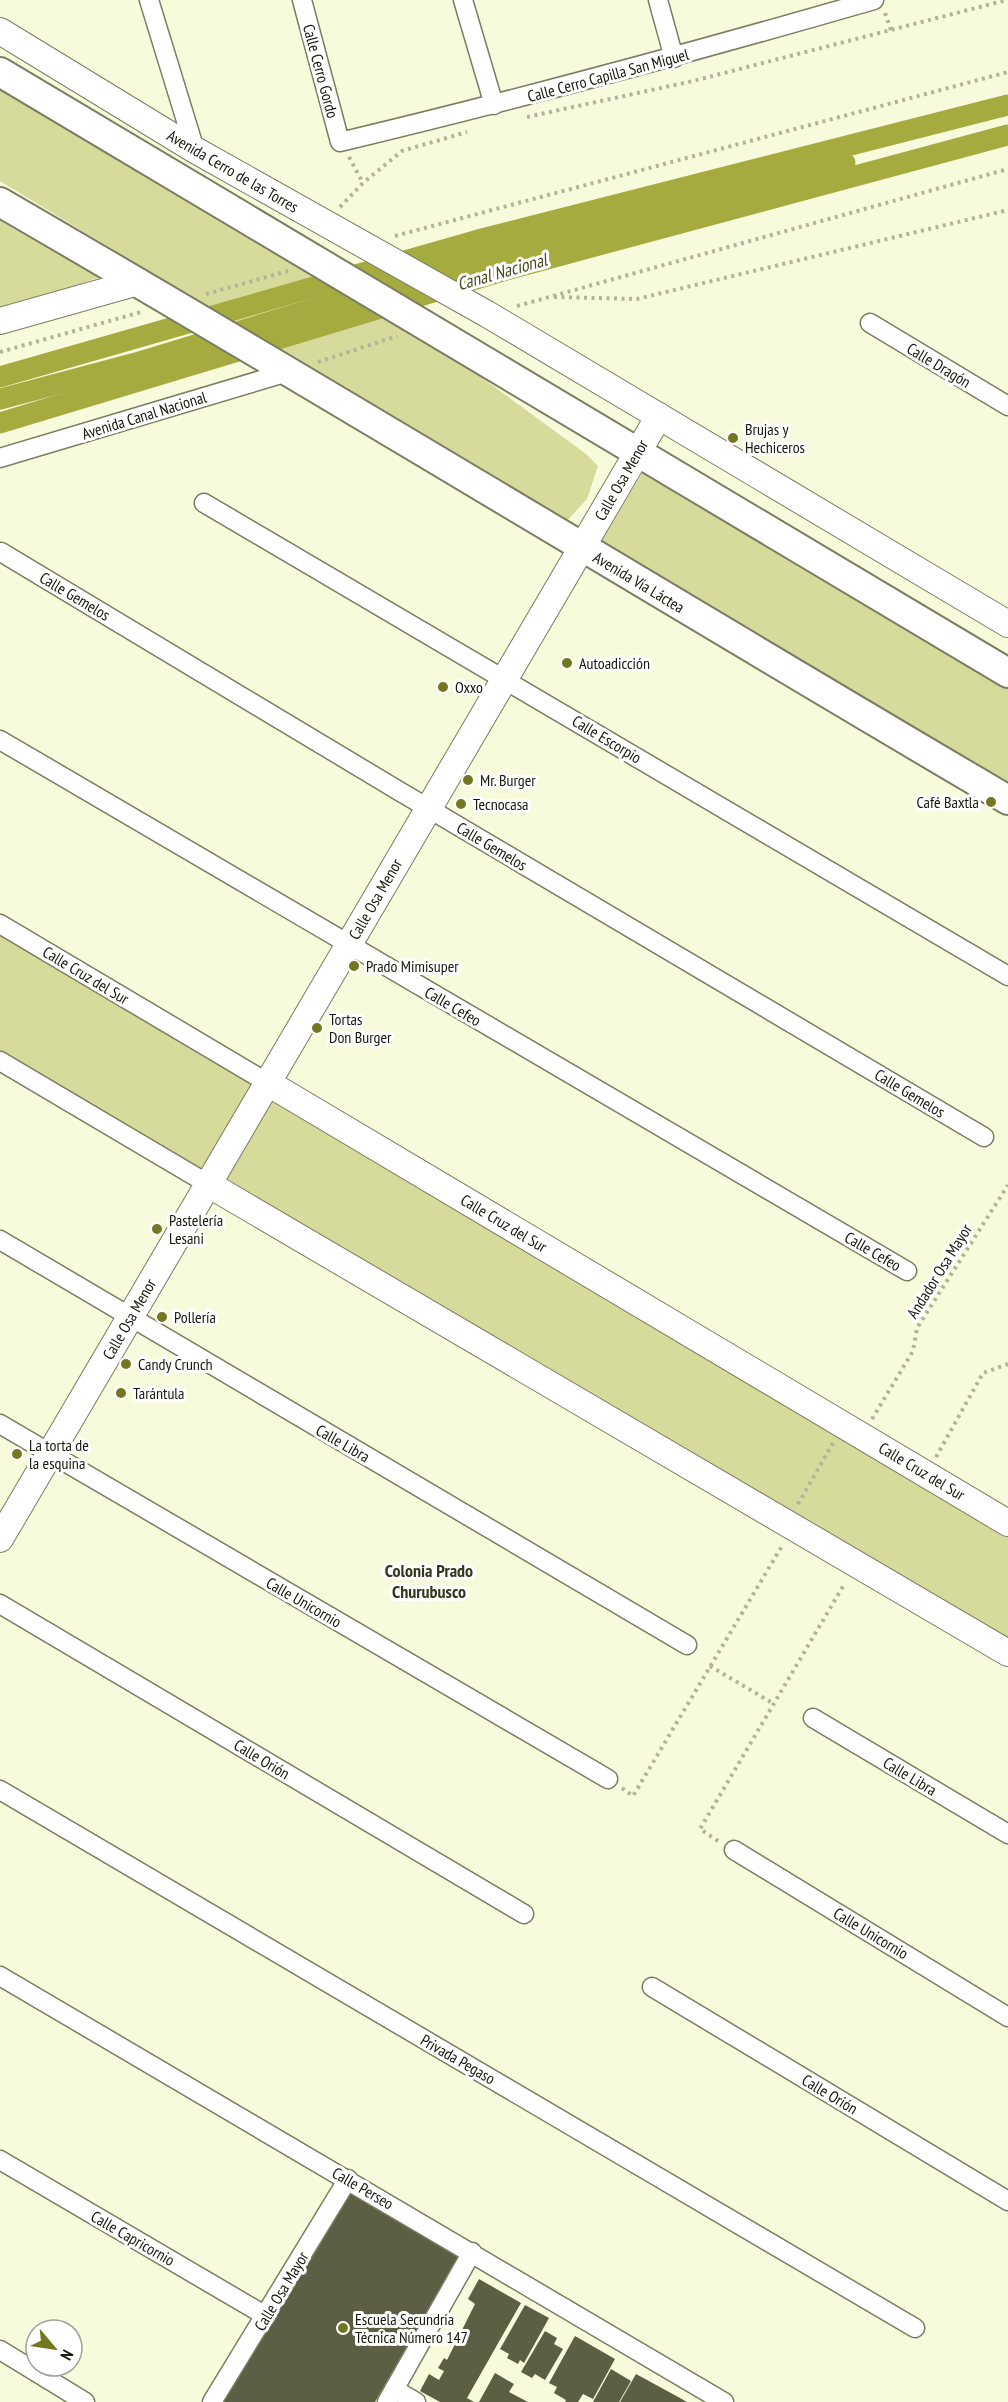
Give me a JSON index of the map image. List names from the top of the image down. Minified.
{"streets":{"main road":["Avenida Cerro de las Torres","Avenida Vía Láctea"],"street":["Calle Cerro Gordo","Calle Cerro Capilla San Miguel","Calle Dragón","Avenida Canal Nacional","Calle Osa Menor","Calle Gemelos","Calle Escorpio","Calle Cruz del Sur","Calle Cefeo","Calle Libra","Calle Unicornio","Calle Orión","Privada Pegaso","Calle Perseo","Calle Capricornio","Calle Osa Mayor"],"path":["Andador Osa Mayor"]},"crossings":[["Calle Cerro Gordo","Calle Cerro Capilla San Miguel"],["Avenida Cerro de las Torres","Calle Osa Menor"],["Avenida Canal Nacional","Avenida Vía Láctea"],["Calle Osa Menor","Avenida Vía Láctea"],["Calle Osa Menor","Calle Gemelos"],["Calle Osa Menor","Calle Escorpio"],["Calle Osa Menor","Calle Cruz del Sur"],["Calle Osa Menor","Calle Cefeo"],["Calle Osa Menor","Calle Libra"],["Calle Osa Menor","Calle Unicornio"],["Calle Cruz del Sur","Andador Osa Mayor"],["Andador Osa Mayor","Calle Unicornio"],["Calle Perseo","Calle Osa Mayor"],["Calle Capricornio","Calle Osa Mayor"]],"districts":["Colonia Prado Churubusco"],"water":["Canal Nacional"],"places":["Brujas y Hechiceros","Autoadicción","Oxxo","Mr. Burger","Café Baxtla","Tecnocasa","Prado Mimisuper","Tortas Don Burger","Pastelería Lesani","Pollería","Candy Crunch","Tarántula","La torta de la esquina","Escuela Secundria Técnica Número 147"],"north":"bottom right"}
